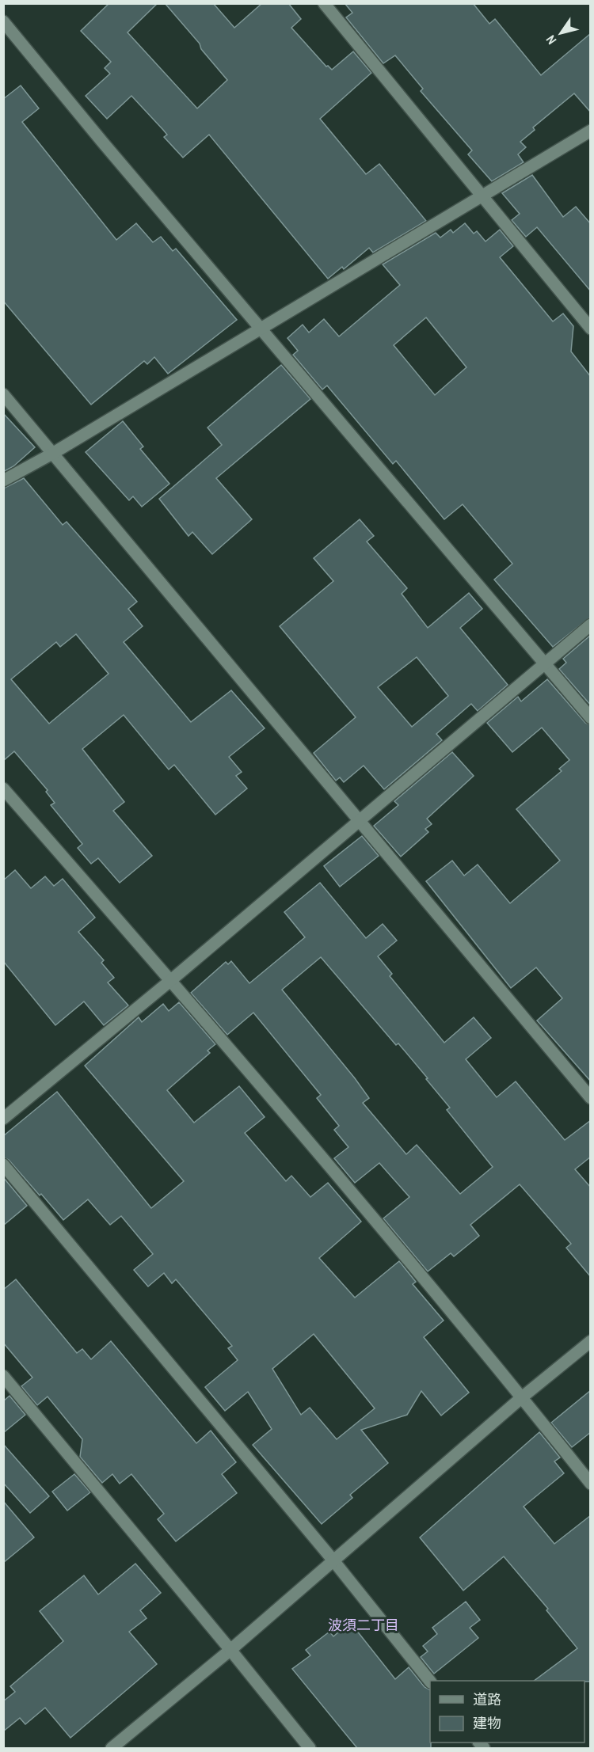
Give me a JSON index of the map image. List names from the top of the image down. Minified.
{"districts":["波須二丁目"],"legend":["道路","建物"],"north":"bottom left"}
